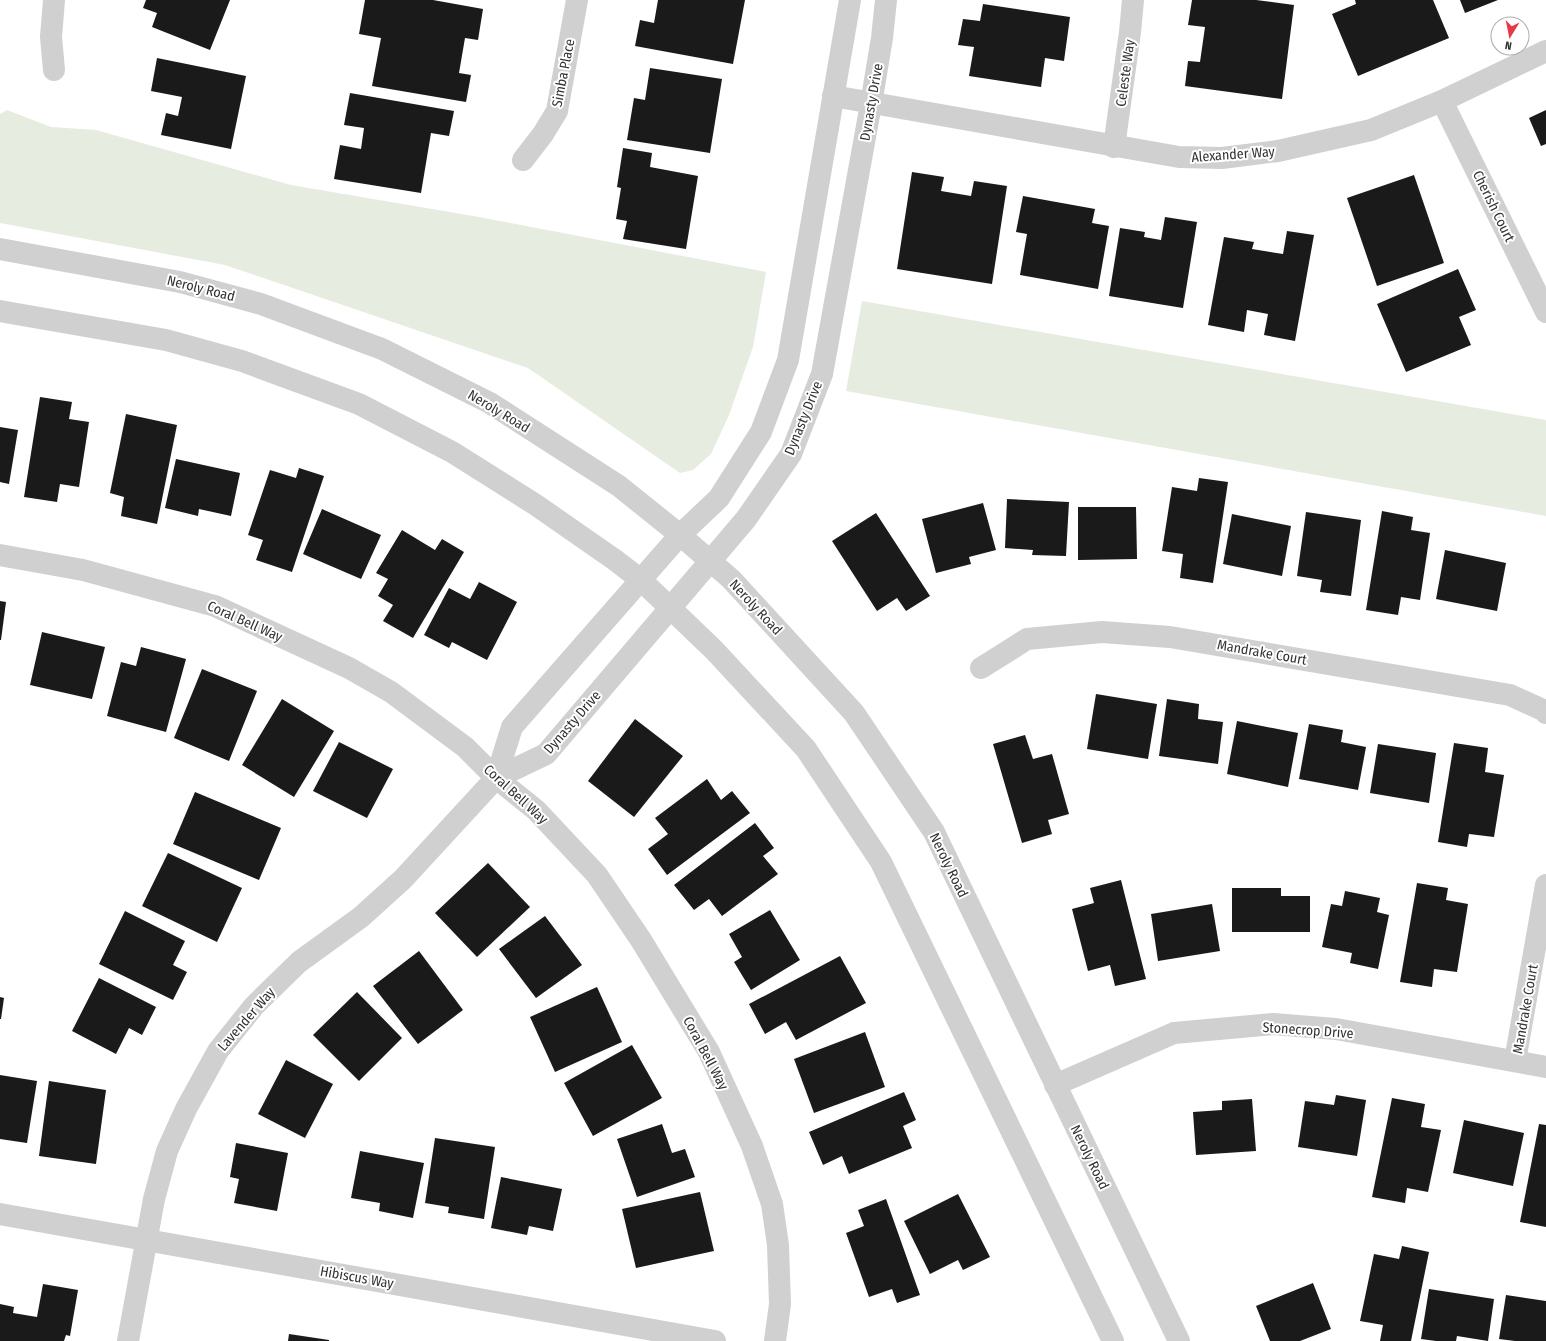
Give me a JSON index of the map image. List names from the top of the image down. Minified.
{"streets":{"street":["Simba Place","Celeste Way","Dynasty Drive","Alexander Way","Cherish Court","Neroly Road","Coral Bell Way","Mandrake Court","Lavender Way","Stonecrop Drive","Hibiscus Way"]},"crossings":[["Celeste Way","Alexander Way"],["Dynasty Drive","Alexander Way"],["Dynasty Drive","Neroly Road"],["Dynasty Drive","Coral Bell Way"],["Dynasty Drive","Lavender Way"],["Alexander Way","Cherish Court"],["Neroly Road","Stonecrop Drive"],["Coral Bell Way","Lavender Way"],["Mandrake Court","Stonecrop Drive"],["Lavender Way","Hibiscus Way"]],"north":"bottom"}
